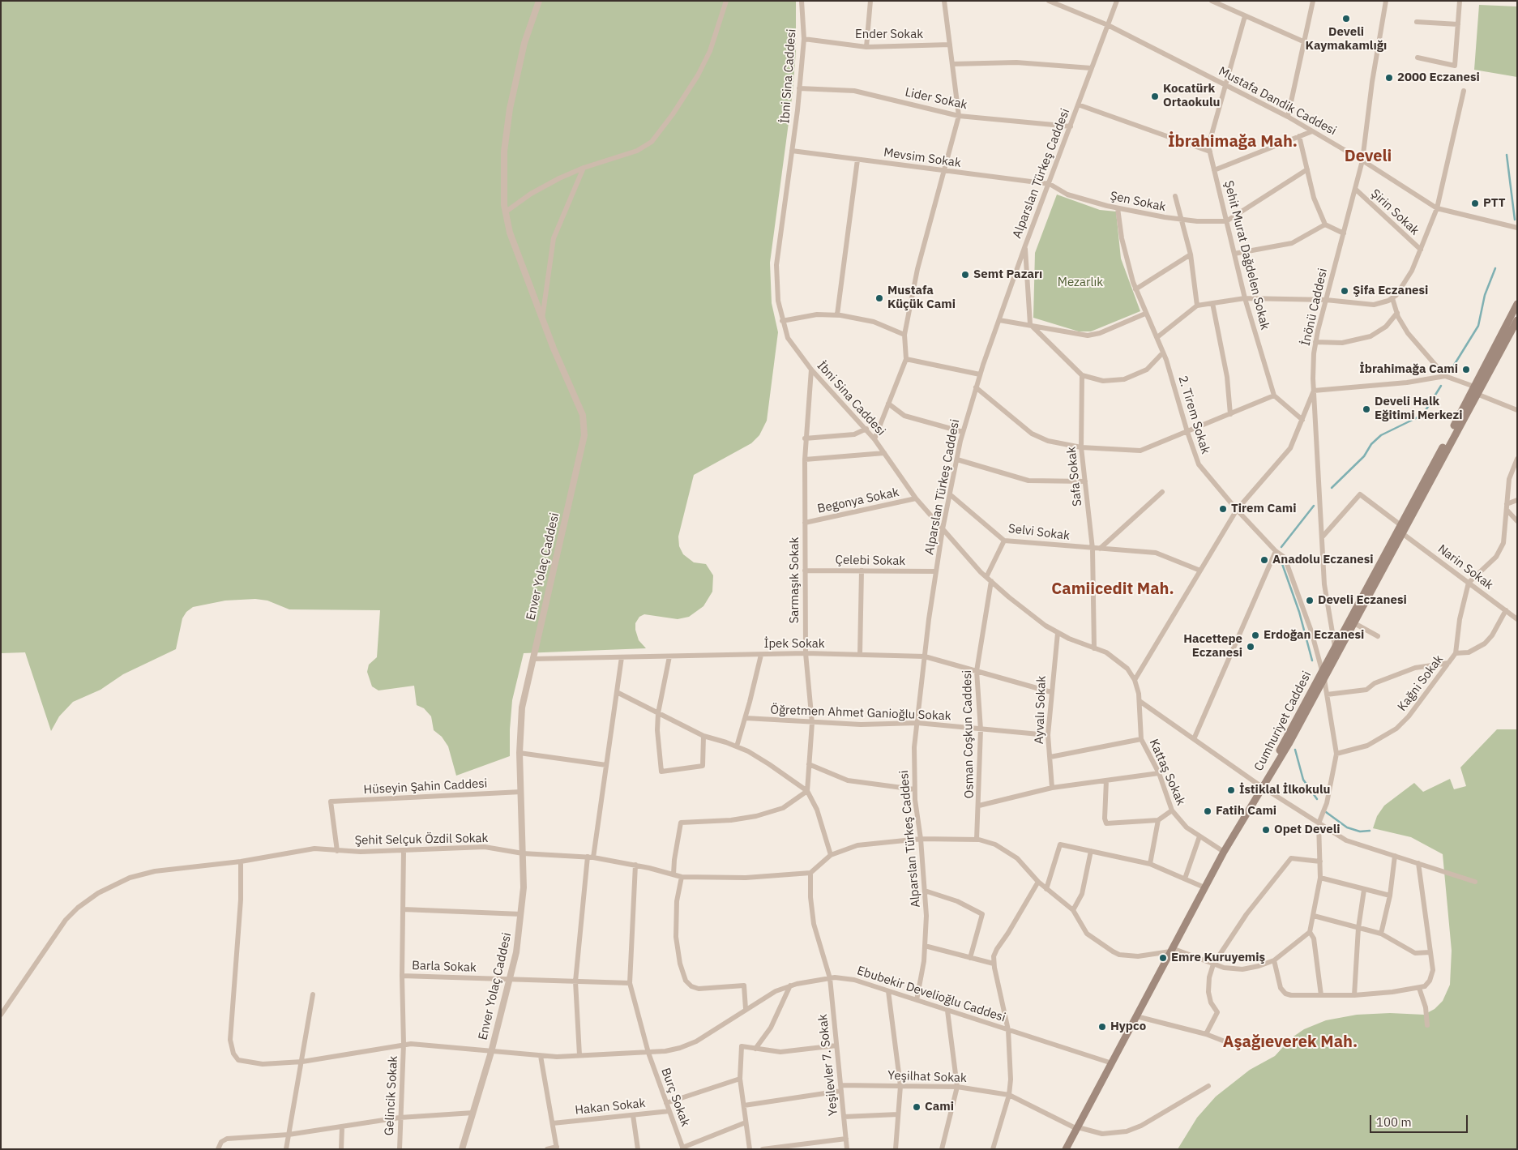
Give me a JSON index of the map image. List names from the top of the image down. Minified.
{"streets":{"main road":["Cumhuriyet Caddesi"],"street":["Ender Sokak","İbni Sina Caddesi","Lider Sokak","Mustafa Dandik Caddesi","Mevsim Sokak","Alparslan Türkeş Caddesi","Şen Sokak","Şirin Sokak","Şehit Murat Dağdelen Sokak","İnönü Caddesi","2. Tirem Sokak","Safa Sokak","Begonya Sokak","Selvi Sokak","Çelebi Sokak","Enver Yolaç Caddesi","Narin Sokak","Sarmaşık Sokak","İpek Sokak","Kağni Sokak","Ayvalı Sokak","Öğretmen Ahmet Ganioğlu Sokak","Osman Coşkun Caddesi","Kattaş Sokak","Hüseyin Şahin Caddesi","Şehit Selçuk Özdil Sokak","Barla Sokak","Ebubekir Develioğlu Caddesi","Yeşilevler 7. Sokak","Yeşilhat Sokak","Gelincik Sokak","Burç Sokak","Hakan Sokak"]},"crossings":[["Ender Sokak","İbni Sina Caddesi"],["İbni Sina Caddesi","Lider Sokak"],["İbni Sina Caddesi","Mevsim Sokak"],["İbni Sina Caddesi","Alparslan Türkeş Caddesi"],["İbni Sina Caddesi","Safa Sokak"],["İbni Sina Caddesi","Begonya Sokak"],["İbni Sina Caddesi","Sarmaşık Sokak"],["İbni Sina Caddesi","Ayvalı Sokak"],["İbni Sina Caddesi","Osman Coşkun Caddesi"],["İbni Sina Caddesi","Kattaş Sokak"],["Lider Sokak","Alparslan Türkeş Caddesi"],["Mustafa Dandik Caddesi","Alparslan Türkeş Caddesi"],["Mustafa Dandik Caddesi","Şehit Murat Dağdelen Sokak"],["Mustafa Dandik Caddesi","İnönü Caddesi"],["Mevsim Sokak","Alparslan Türkeş Caddesi"],["Mevsim Sokak","Şen Sokak"],["Alparslan Türkeş Caddesi","Şen Sokak"],["Alparslan Türkeş Caddesi","Selvi Sokak"],["Alparslan Türkeş Caddesi","Çelebi Sokak"],["Alparslan Türkeş Caddesi","İpek Sokak"],["Alparslan Türkeş Caddesi","Öğretmen Ahmet Ganioğlu Sokak"],["Alparslan Türkeş Caddesi","Ebubekir Develioğlu Caddesi"],["Şen Sokak","Şehit Murat Dağdelen Sokak"],["Şen Sokak","2. Tirem Sokak"],["Şirin Sokak","İnönü Caddesi"],["İnönü Caddesi","Cumhuriyet Caddesi"],["2. Tirem Sokak","Cumhuriyet Caddesi"],["Safa Sokak","Selvi Sokak"],["Begonya Sokak","Sarmaşık Sokak"],["Çelebi Sokak","Sarmaşık Sokak"],["Enver Yolaç Caddesi","İpek Sokak"],["Enver Yolaç Caddesi","Hüseyin Şahin Caddesi"],["Enver Yolaç Caddesi","Şehit Selçuk Özdil Sokak"],["Enver Yolaç Caddesi","Barla Sokak"],["Enver Yolaç Caddesi","Ebubekir Develioğlu Caddesi"],["Narin Sokak","Kağni Sokak"],["Narin Sokak","Cumhuriyet Caddesi"],["Sarmaşık Sokak","İpek Sokak"],["Sarmaşık Sokak","Öğretmen Ahmet Ganioğlu Sokak"],["İpek Sokak","Ayvalı Sokak"],["İpek Sokak","Osman Coşkun Caddesi"],["Ayvalı Sokak","Öğretmen Ahmet Ganioğlu Sokak"],["Öğretmen Ahmet Ganioğlu Sokak","Osman Coşkun Caddesi"],["Hüseyin Şahin Caddesi","Şehit Selçuk Özdil Sokak"],["Şehit Selçuk Özdil Sokak","Ebubekir Develioğlu Caddesi"],["Şehit Selçuk Özdil Sokak","Yeşilevler 7. Sokak"],["Şehit Selçuk Özdil Sokak","Gelincik Sokak"],["Şehit Selçuk Özdil Sokak","Burç Sokak"],["Barla Sokak","Gelincik Sokak"],["Barla Sokak","Burç Sokak"],["Ebubekir Develioğlu Caddesi","Yeşilevler 7. Sokak"],["Ebubekir Develioğlu Caddesi","Gelincik Sokak"],["Ebubekir Develioğlu Caddesi","Burç Sokak"],["Yeşilevler 7. Sokak","Yeşilhat Sokak"],["Burç Sokak","Hakan Sokak"]],"districts":["İbrahimağa Mah.","Develi","Camiicedit Mah.","Aşağıeverek Mah."],"parks":["Mezarlık"],"places":["Develi Kaymakamlığı","2000 Eczanesi","Kocatürk Ortaokulu","PTT","Semt Pazarı","Şifa Eczanesi","Mustafa Küçük Cami","İbrahimağa Cami","Develi Halk Eğitimi Merkezi","Tirem Cami","Anadolu Eczanesi","Develi Eczanesi","Erdoğan Eczanesi","Hacettepe Eczanesi","İstiklal İlkokulu","Fatih Cami","Opet Develi","Emre Kuruyemiş","Hypco","Cami"],"scale_bar":"100 m"}
